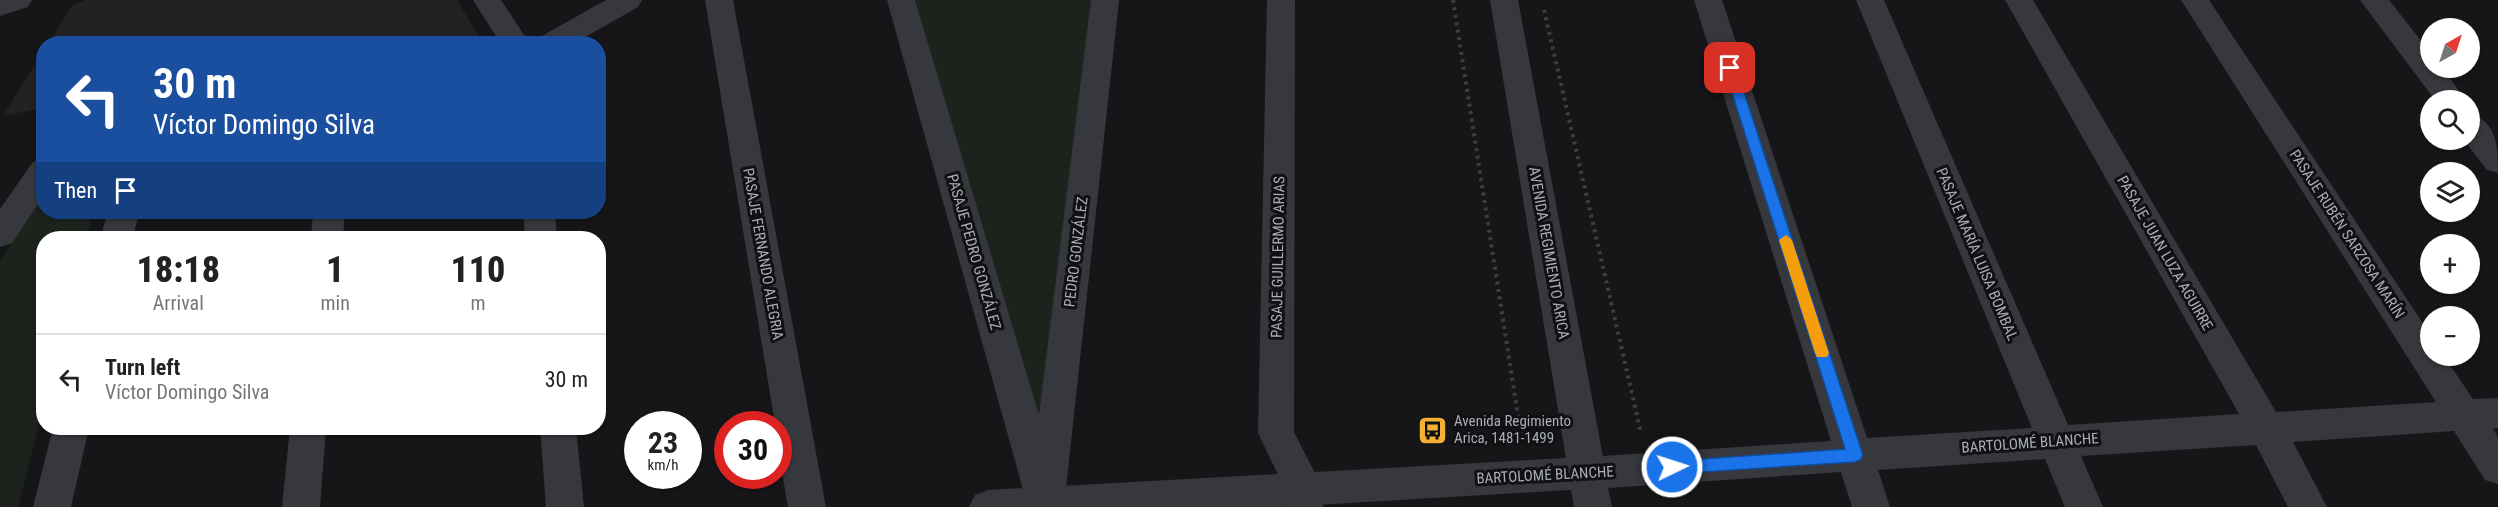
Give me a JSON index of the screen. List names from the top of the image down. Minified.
{"streets":{"street":["PASAJE RUBÉN SARZOSA MARÍN","PASAJE PEDRO GONZÁLEZ","PEDRO GONZÁLEZ","AVENIDA REGIMIENTO ARICA","PASAJE JUAN LUZA AGUIRRE","PASAJE FERNANDO ALEGRIA","PASAJE MARÍA LUISA BOMBAL","PASAJE GUILLERMO ARIAS","BARTOLOMÉ BLANCHE"]},"crossings":[["PASAJE RUBÉN SARZOSA MARÍN","BARTOLOMÉ BLANCHE"],["PASAJE PEDRO GONZÁLEZ","PEDRO GONZÁLEZ"],["PASAJE PEDRO GONZÁLEZ","BARTOLOMÉ BLANCHE"],["PEDRO GONZÁLEZ","BARTOLOMÉ BLANCHE"],["AVENIDA REGIMIENTO ARICA","BARTOLOMÉ BLANCHE"],["PASAJE JUAN LUZA AGUIRRE","BARTOLOMÉ BLANCHE"],["PASAJE MARÍA LUISA BOMBAL","BARTOLOMÉ BLANCHE"],["PASAJE GUILLERMO ARIAS","BARTOLOMÉ BLANCHE"]],"places":{"bus stop":["Avenida Regimiento Arica, 1481-1499"]},"north":"top right","page":{"map_buttons":["+","−"],"turn":["30 m","Víctor Domingo Silva"],"then":"Then","eta":["18:18","Arrival","1","min","110","m"],"list":[{"name":"Turn left","note":"Víctor Domingo Silva","value":"30 m"}],"speed":"23 km/h","limit":"30"}}
